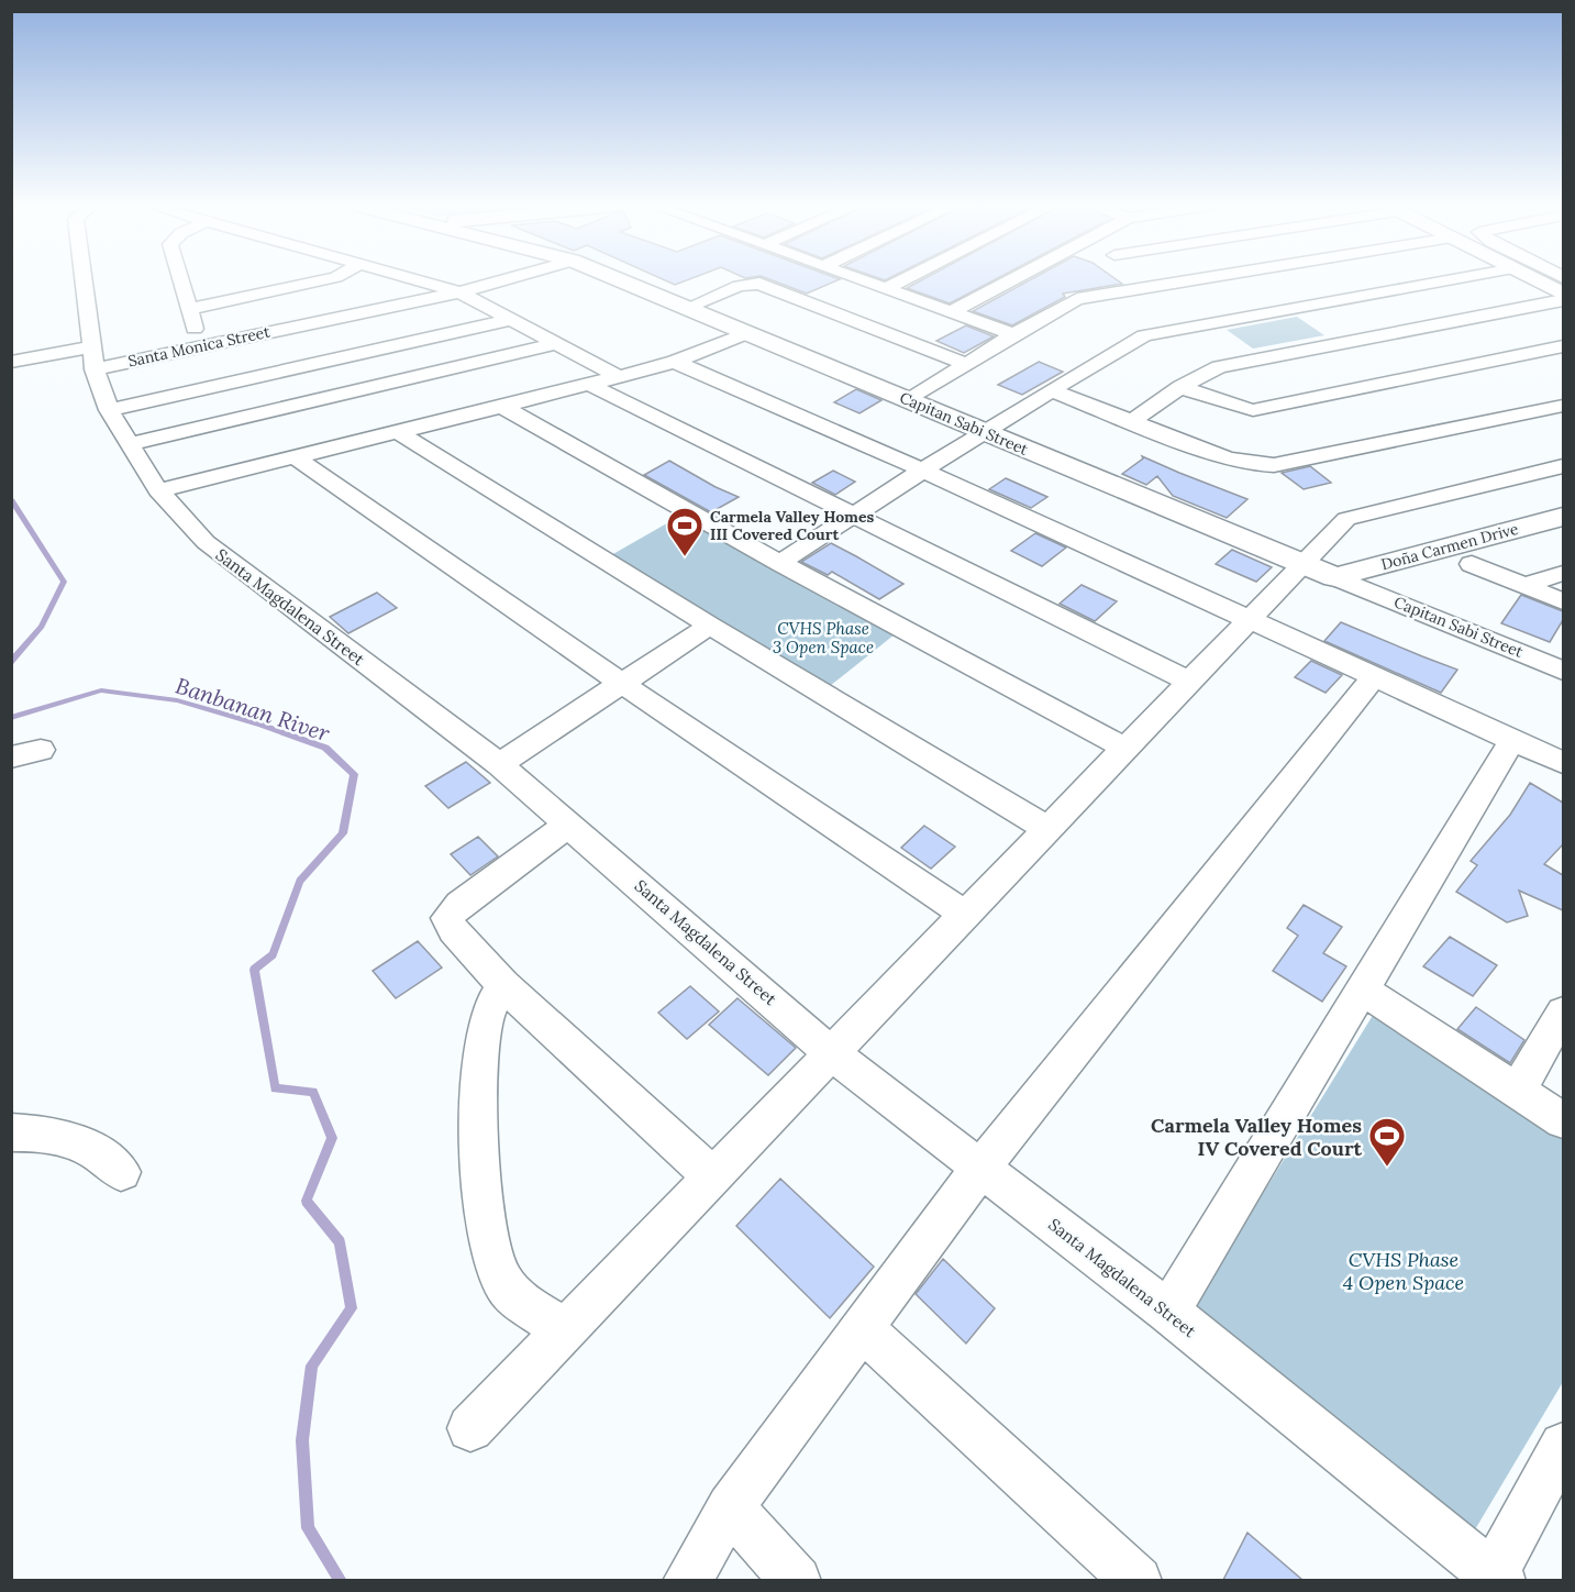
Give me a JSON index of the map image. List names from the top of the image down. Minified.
{"streets":{"street":["Santa Monica Street","Capitan Sabi Street","Doña Carmen Drive","Santa Magdalena Street"]},"crossings":[["Santa Monica Street","Santa Magdalena Street"],["Capitan Sabi Street","Doña Carmen Drive"]],"water":["Banbanan River"],"parks":["CVHS Phase 3 Open Space","CVHS Phase 4 Open Space"],"places":{"sports":["Carmela Valley Homes III Covered Court","Carmela Valley Homes IV Covered Court"]}}
